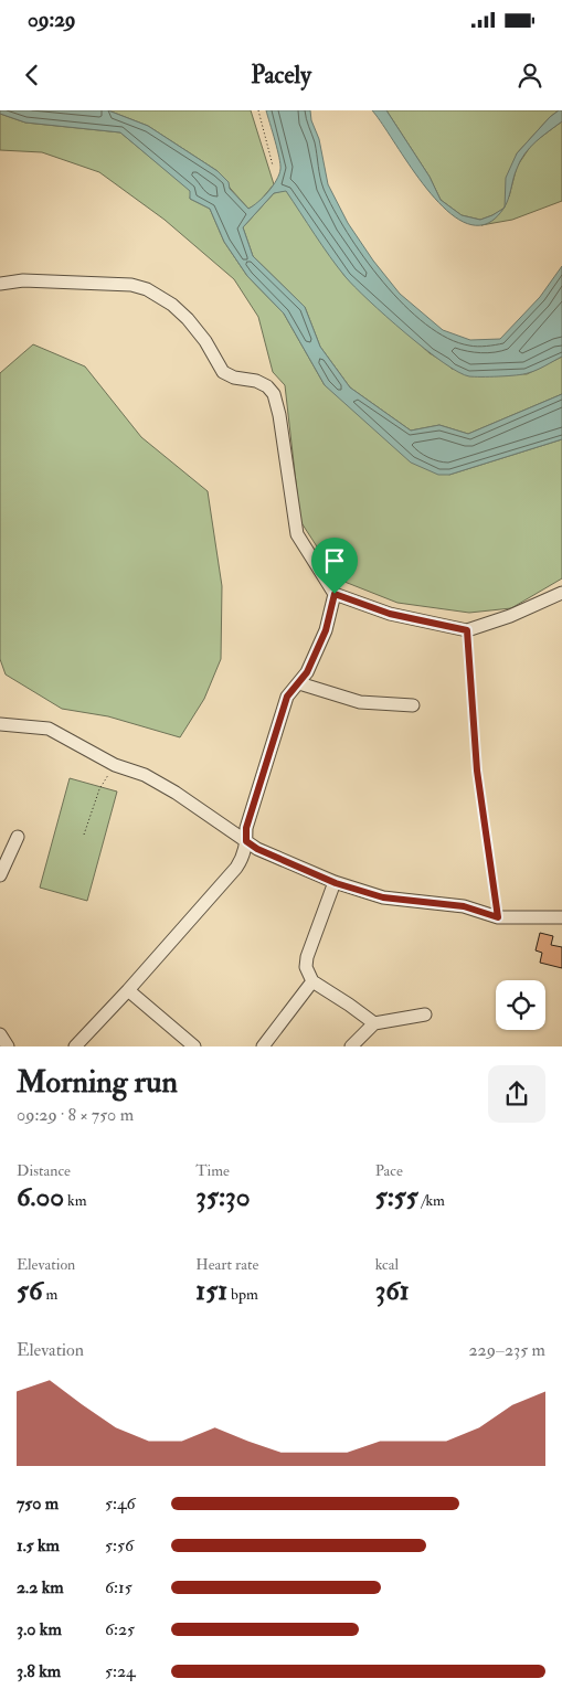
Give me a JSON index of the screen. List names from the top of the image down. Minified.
{"page":{"status":"09:29","header":"Pacely","heading":["Morning run","09:29 · 8 × 750 m"],"stats":[["Distance","6.00 km"],["Time","35:30"],["Pace","5:55 /km"],["Elevation","56 m"],["Heart rate","151 bpm"],["kcal","361"]],"chart":["Elevation","229–235 m"],"list":[{"name":"750 m","note":"5:46"},{"name":"1.5 km","note":"5:56"},{"name":"2.2 km","note":"6:15"},{"name":"3.0 km","note":"6:25"},{"name":"3.8 km","note":"5:24"}]}}
